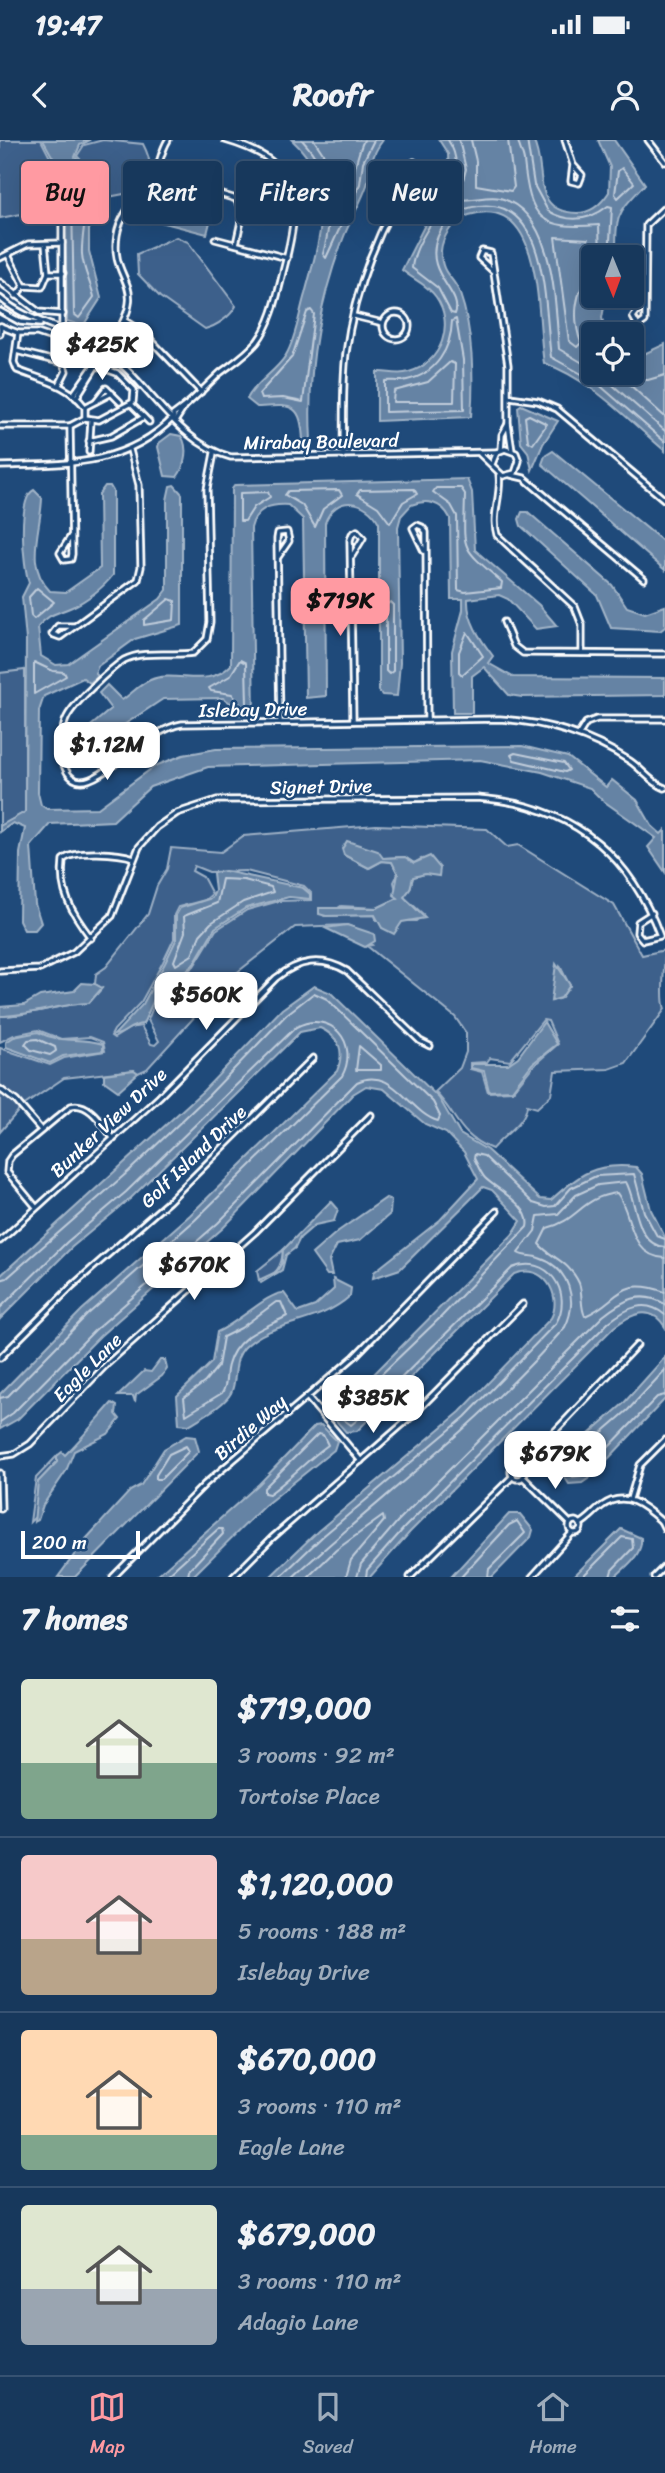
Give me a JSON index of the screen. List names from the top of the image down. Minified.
{"streets":{"street":["Mirabay Boulevard","Islebay Drive","Signet Drive","Bunker View Drive","Golf Island Drive","Eagle Lane","Birdie Way"]},"crossings":[["Mirabay Boulevard","Islebay Drive"]],"scale_bar":"200 m","north":"bottom","page":{"status":"19:47","header":"Roofr","chip":["Buy","Rent","Filters","New"],"price":["$425K","$719K","$1.12M","$560K","$670K","$385K","$679K"],"scale":"200 m","heading":"7 homes","list":[{"name":"$719,000","note":"3 rooms · 92 m² · Tortoise Place"},{"name":"$1,120,000","note":"5 rooms · 188 m² · Islebay Drive"},{"name":"$670,000","note":"3 rooms · 110 m² · Eagle Lane"},{"name":"$679,000","note":"3 rooms · 110 m² · Adagio Lane"}],"tabs":["Map","Saved","Home"]}}
